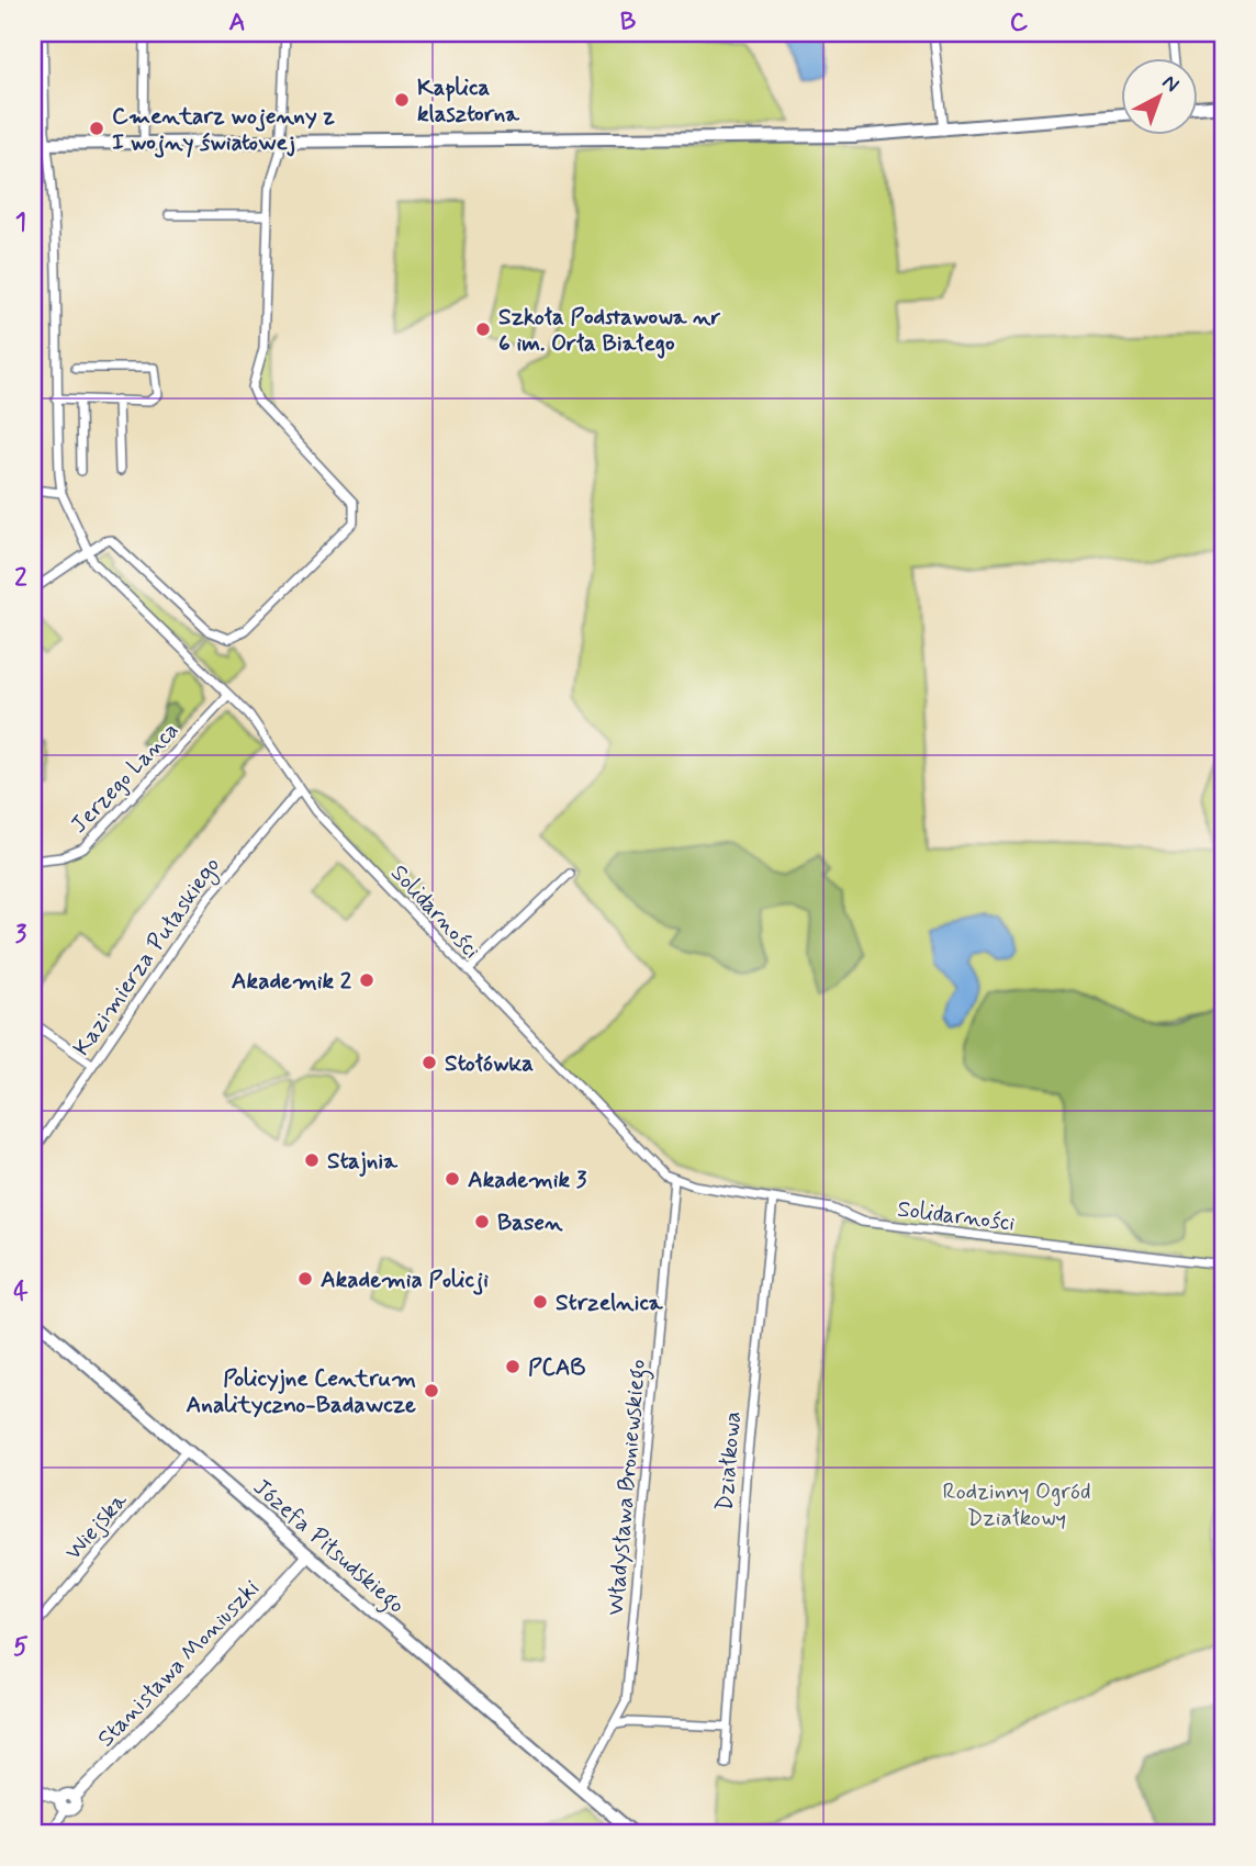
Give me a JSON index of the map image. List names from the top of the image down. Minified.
{"streets":{"main road":["Józefa Piłsudskiego"],"street":["Jerzego Lanca","Solidarności","Kazimierza Pułaskiego","Działkowa","Władysława Broniewskiego","Wiejska","Stanisława Moniuszki"]},"crossings":[["Jerzego Lanca","Solidarności"],["Solidarności","Kazimierza Pułaskiego"],["Solidarności","Działkowa"],["Solidarności","Władysława Broniewskiego"],["Władysława Broniewskiego","Józefa Piłsudskiego"],["Wiejska","Józefa Piłsudskiego"],["Józefa Piłsudskiego","Stanisława Moniuszki"]],"parks":["Rodzinny Ogród Działkowy"],"places":["Kaplica klasztorna","Cmentarz wojenny z I wojny światowej","Szkoła Podstawowa nr 6 im. Orła Białego","Akademik 2","Stołówka","Stajnia","Akademik 3","Basen","Akademia Policji","Strzelnica","PCAB","Policyjne Centrum Analityczno-Badawcze"],"north":"top right","grid":{"columns":["A","B","C"],"rows":["1","2","3","4","5"]}}
